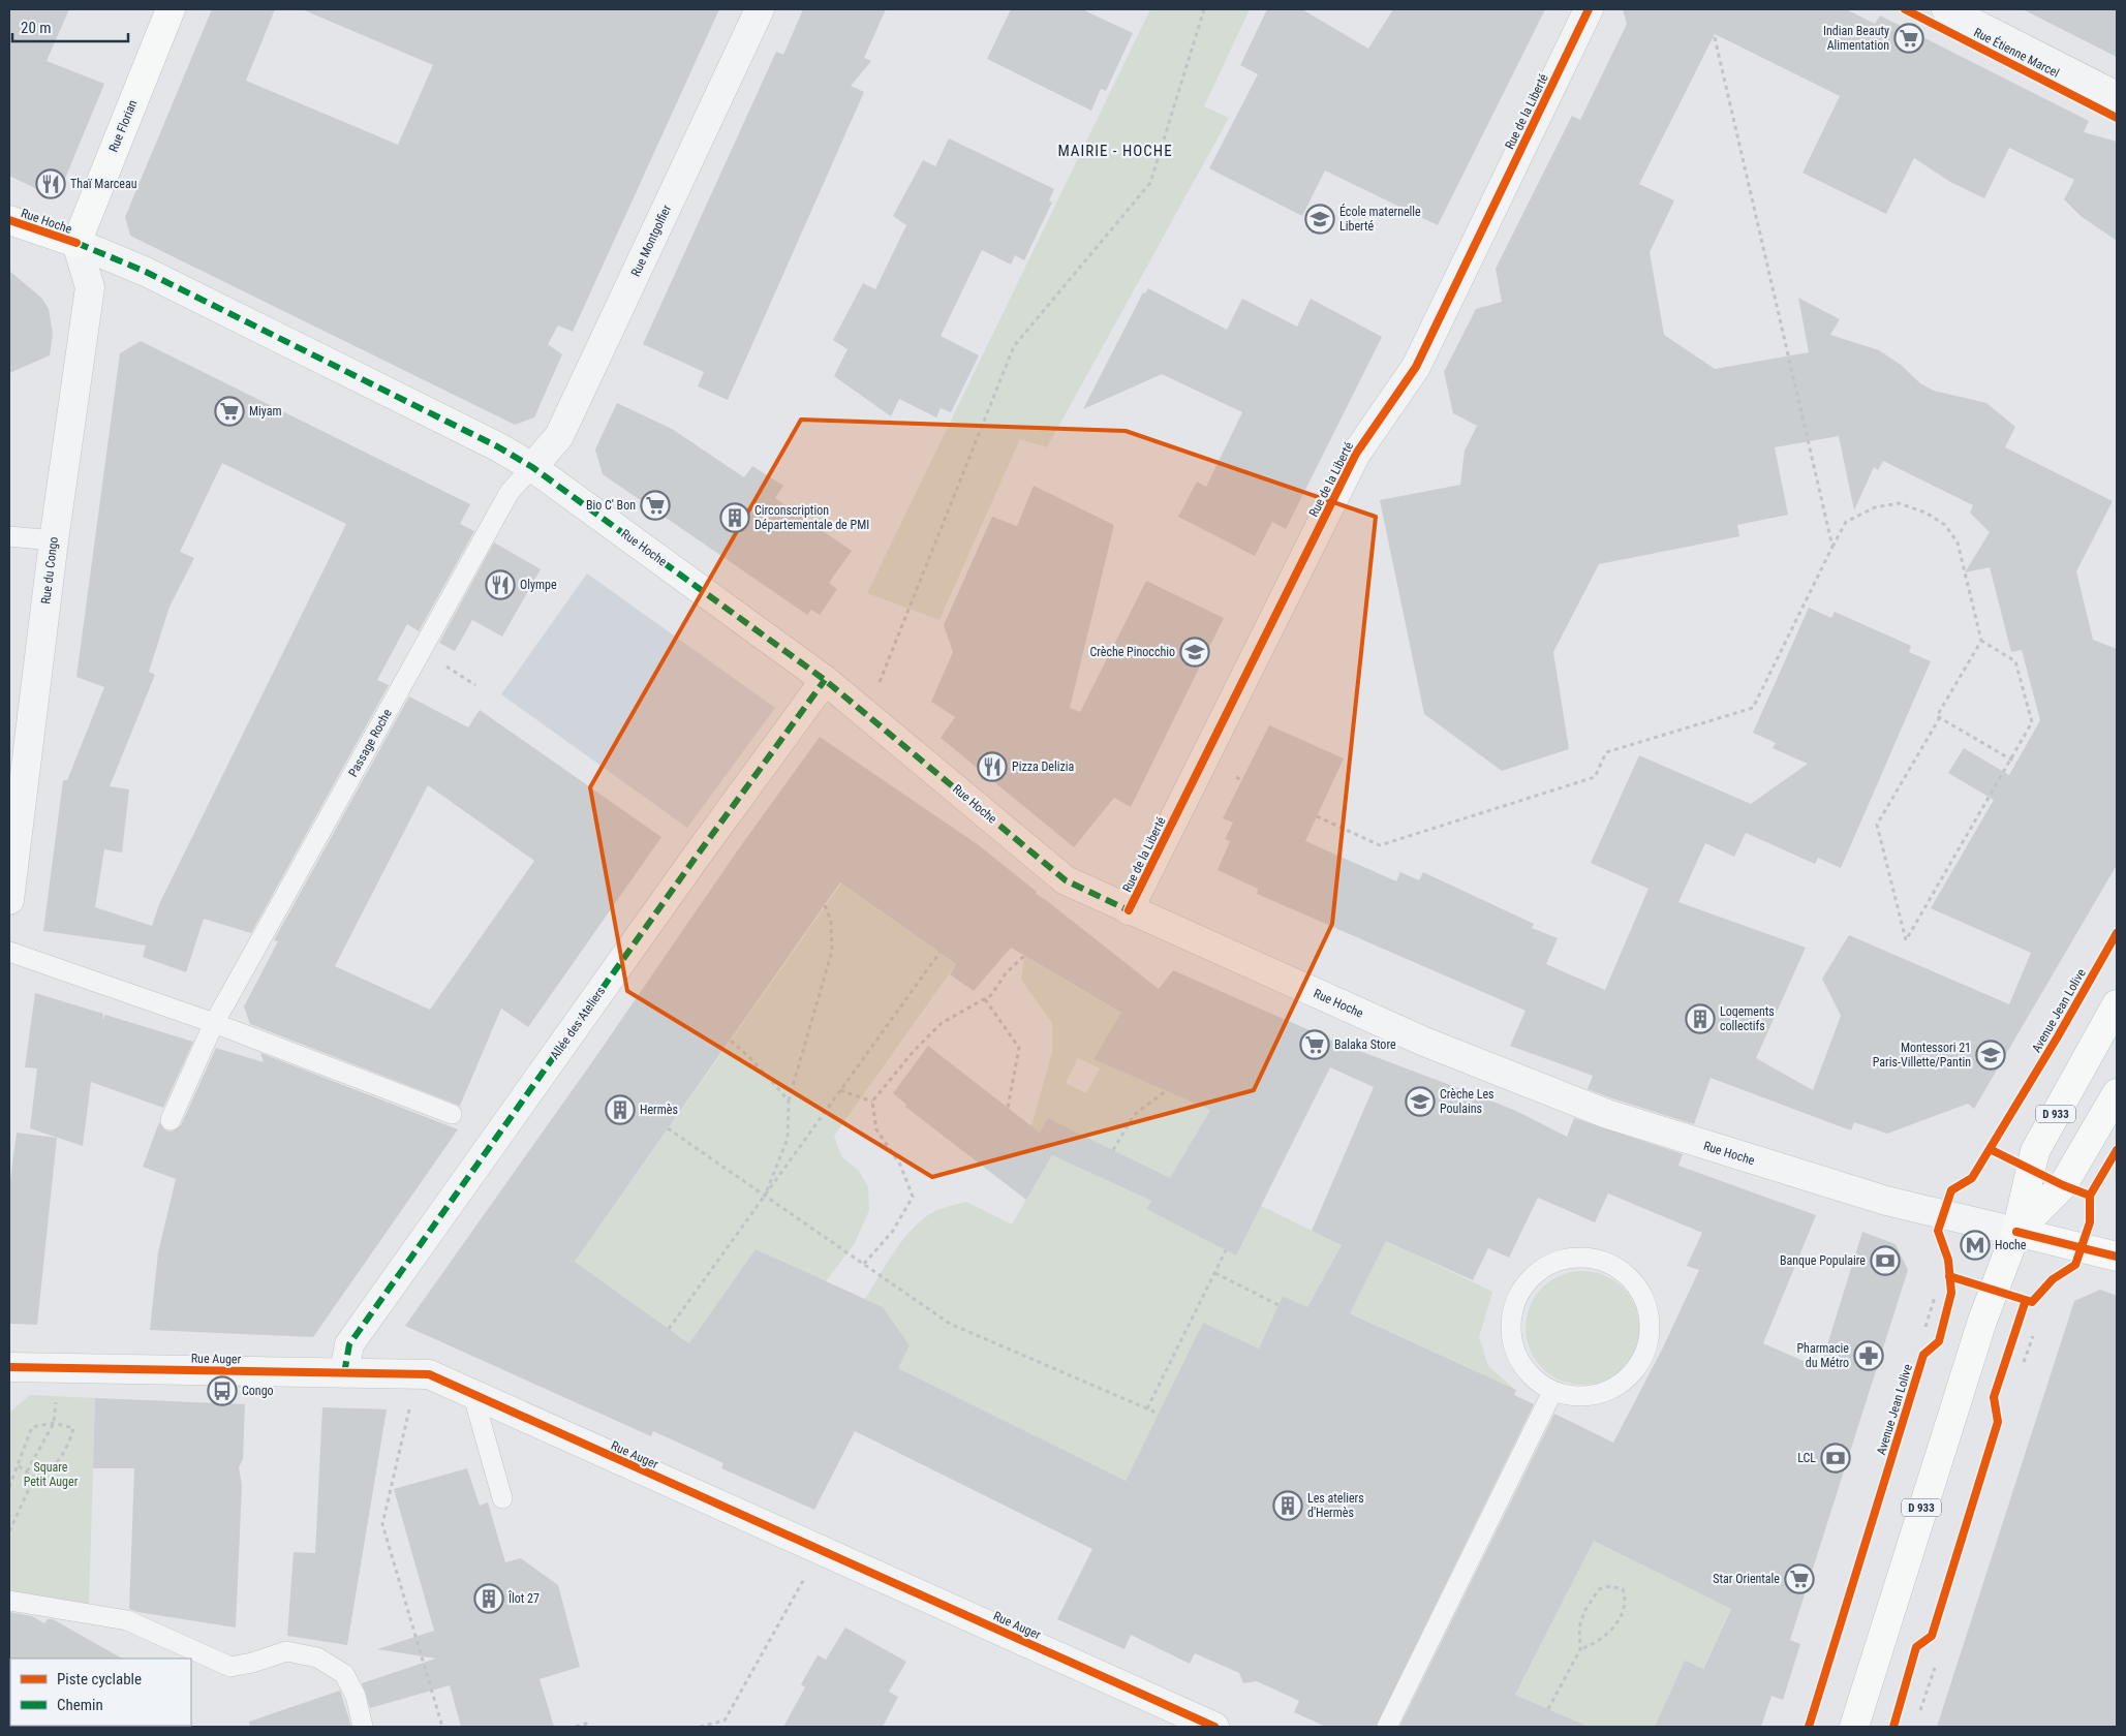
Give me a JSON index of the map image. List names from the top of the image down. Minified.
{"streets":{"main road":["Rue Florian","Rue Hoche","D 933"],"street":["Rue Étienne Marcel","Rue de la Liberté","Rue Montgolfier","Rue du Congo","Allée des Ateliers","Rue Auger"],"lane":["Passage Roche"],"cycle path":["Avenue Jean Lolive"]},"crossings":[["Rue de la Liberté","Rue Hoche"],["Rue Florian","Rue Hoche"],["Rue Florian","Rue du Congo"],["Rue Hoche","Rue Montgolfier"],["Rue Hoche","Rue du Congo"],["Rue Hoche","Passage Roche"],["Rue Hoche","Allée des Ateliers"],["Rue Hoche","D 933"],["Rue Montgolfier","Passage Roche"],["Allée des Ateliers","Rue Auger"]],"districts":["MAIRIE - HOCHE"],"parks":["Square Petit Auger"],"places":{"supermarket":["Indian Beauty Alimentation","Miyam","Bio C' Bon","Balaka Store","Star Orientale"],"restaurant":["Thaï Marceau","Olympe","Pizza Delizia"],"school or university":["École maternelle Liberté","Crèche Pinocchio","Montessori 21 Paris-Villette/Pantin","Crèche Les Poulains"],"building":["Circonscription Départementale de PMI","Logements collectifs","Hermès","Les ateliers d'Hermès","Îlot 27"],"metro station":["Hoche"],"bank":["Banque Populaire","LCL"],"pharmacy":["Pharmacie du Métro"],"bus stop":["Congo"]},"legend":["Piste cyclable","Chemin"],"scale_bar":"20 m"}
